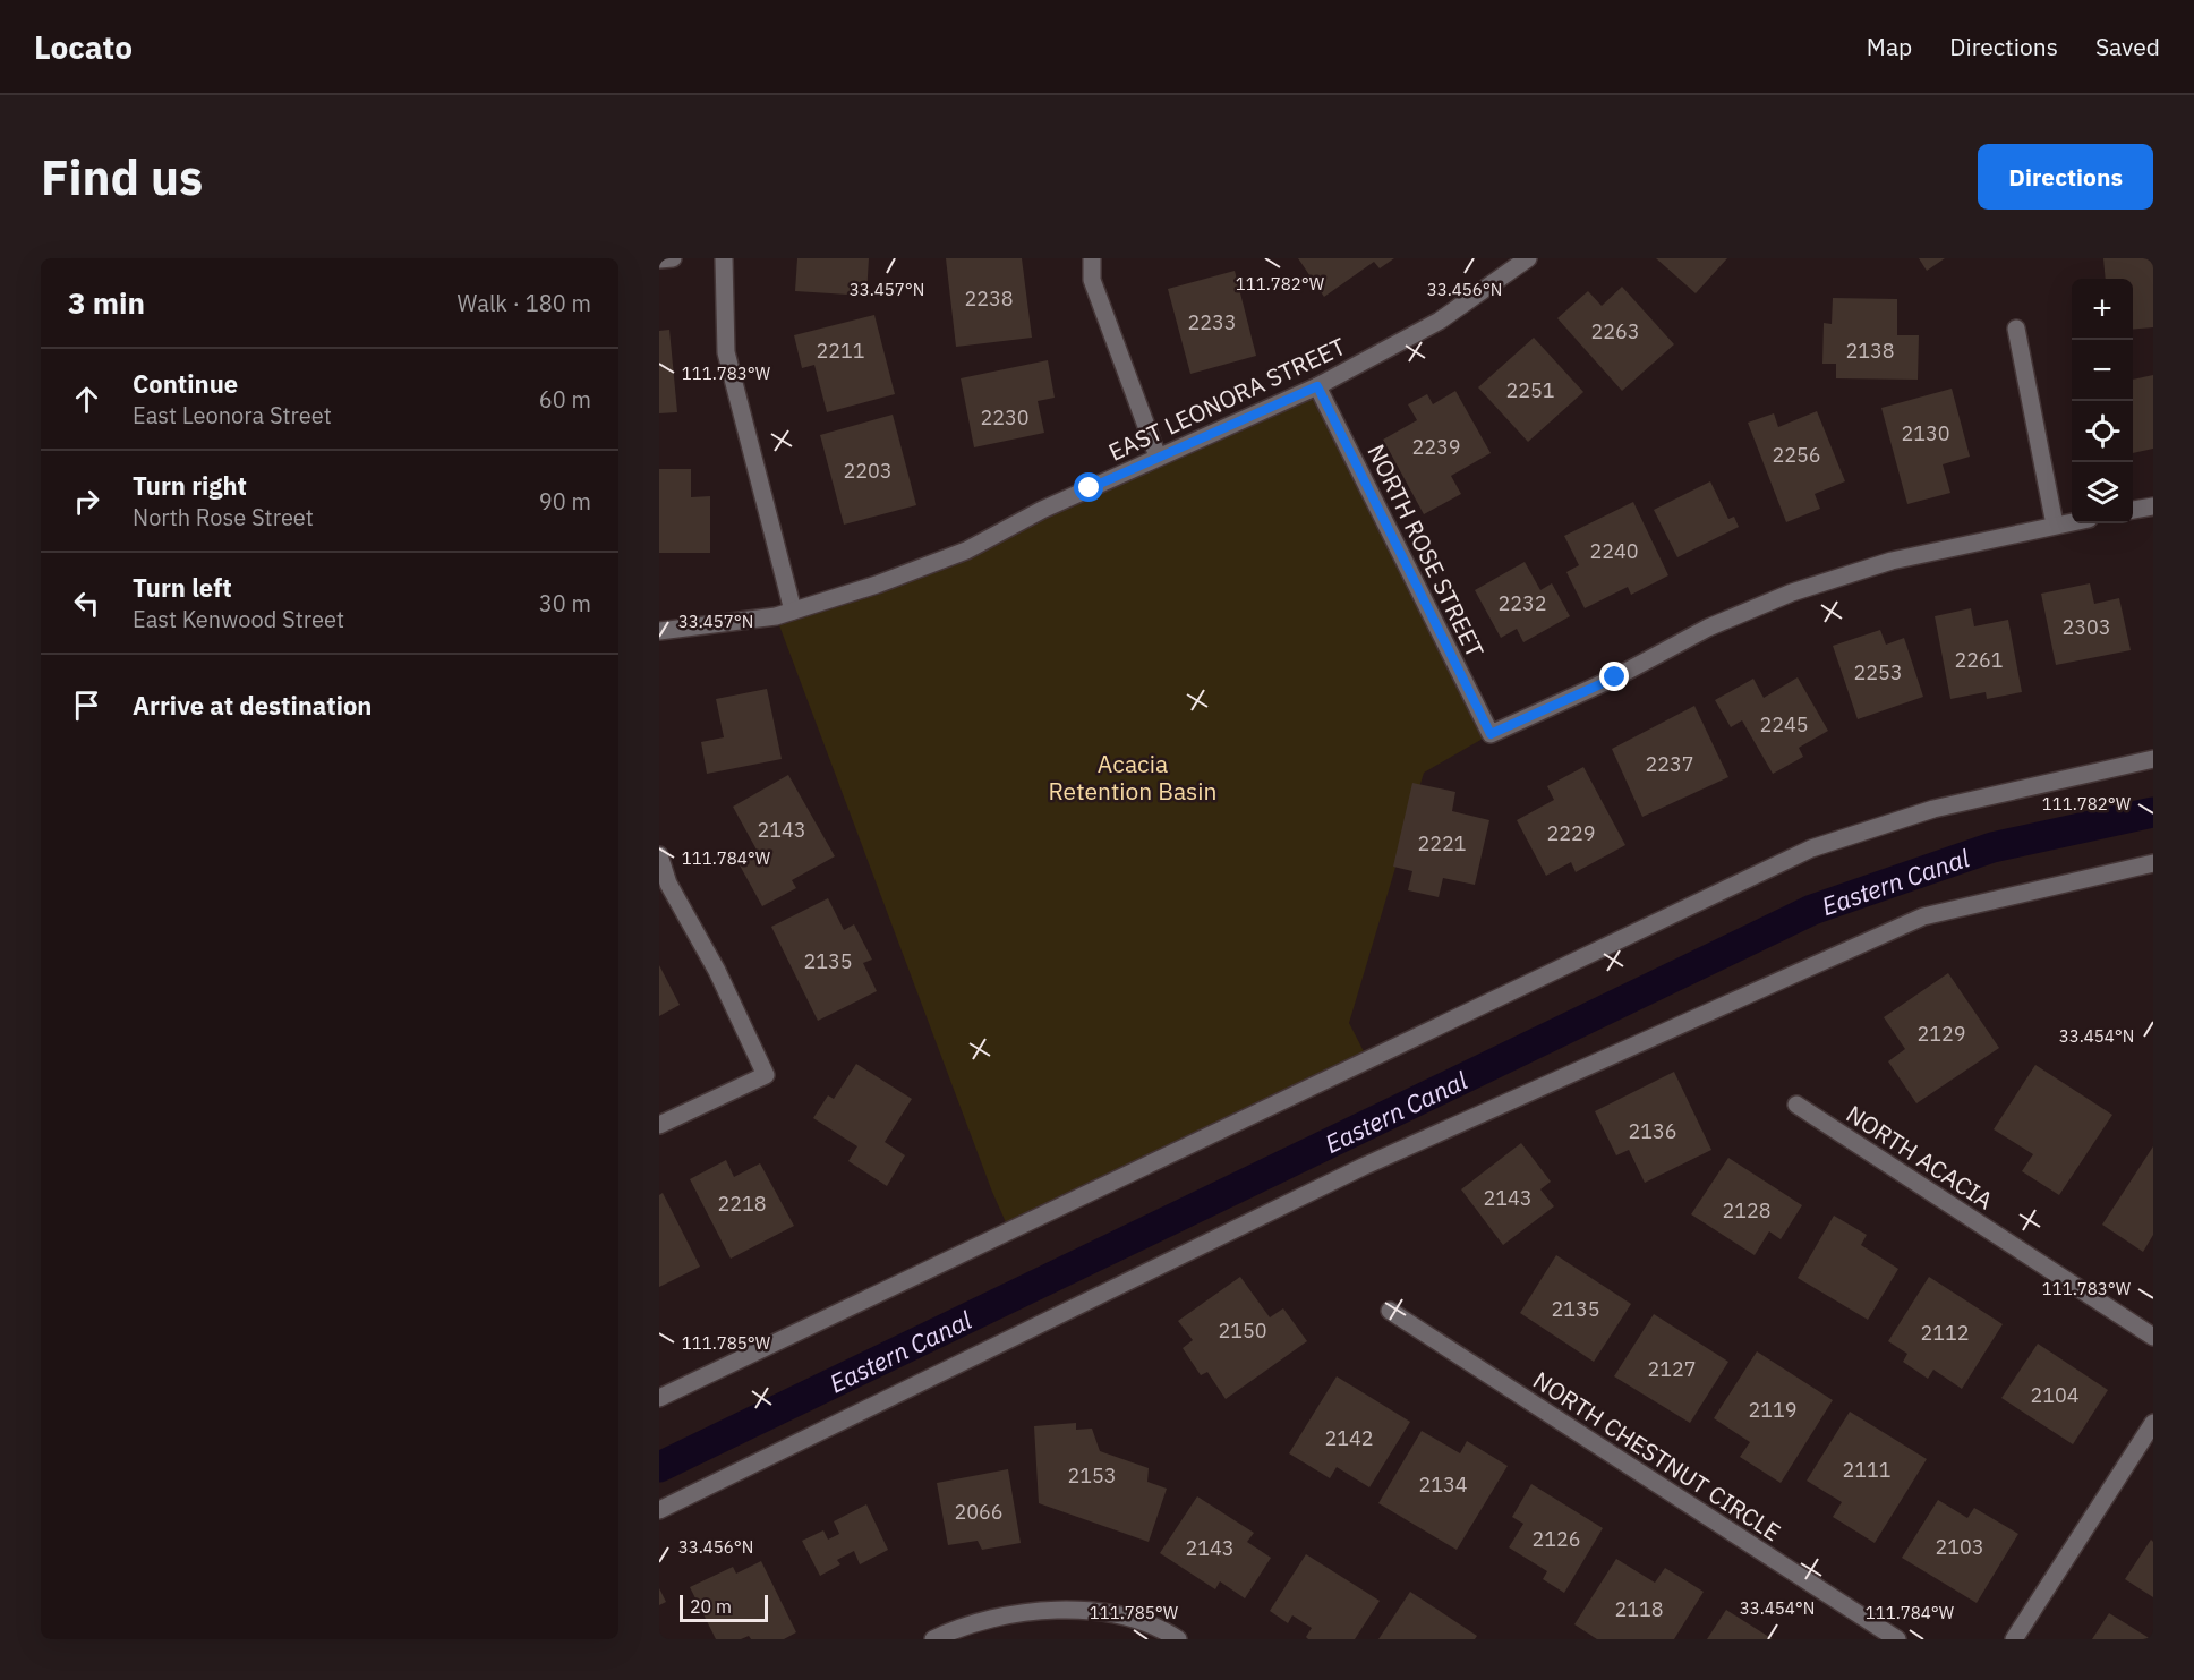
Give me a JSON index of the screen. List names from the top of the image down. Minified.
{"streets":{"street":["EAST LEONORA STREET","NORTH ROSE STREET","NORTH ACACIA","NORTH CHESTNUT CIRCLE"]},"crossings":[["EAST LEONORA STREET","NORTH ROSE STREET"]],"water":["Eastern Canal"],"parks":["Acacia Retention Basin"],"house_numbers":["2238","2233","2263","2211","2138","2251","2230","2130","2239","2256","2203","2240","2232","2303","2261","2253","2245","2237","2143","2229","2221","2135","2129","2136","2143","2218","2128","2135","2150","2112","2127","2104","2119","2142","2111","2153","2134","2066","2126","2103","2143","2118"],"scale_bar":"20 m","page":{"header":"Locato","nav":["Map","Directions","Saved"],"buttons":"Directions","title":"Find us","heading":["3 min","Walk · 180 m"],"map_buttons":["+","−"],"list":[["Continue","East Leonora Street","60 m"],["Turn right","North Rose Street","90 m"],["Turn left","East Kenwood Street","30 m"],"Arrive at destination"],"scale":"20 m"},"coordinates":["111.782°W","33.457°N","33.456°N","111.783°W","111.784°W","33.454°N","111.785°W"]}
